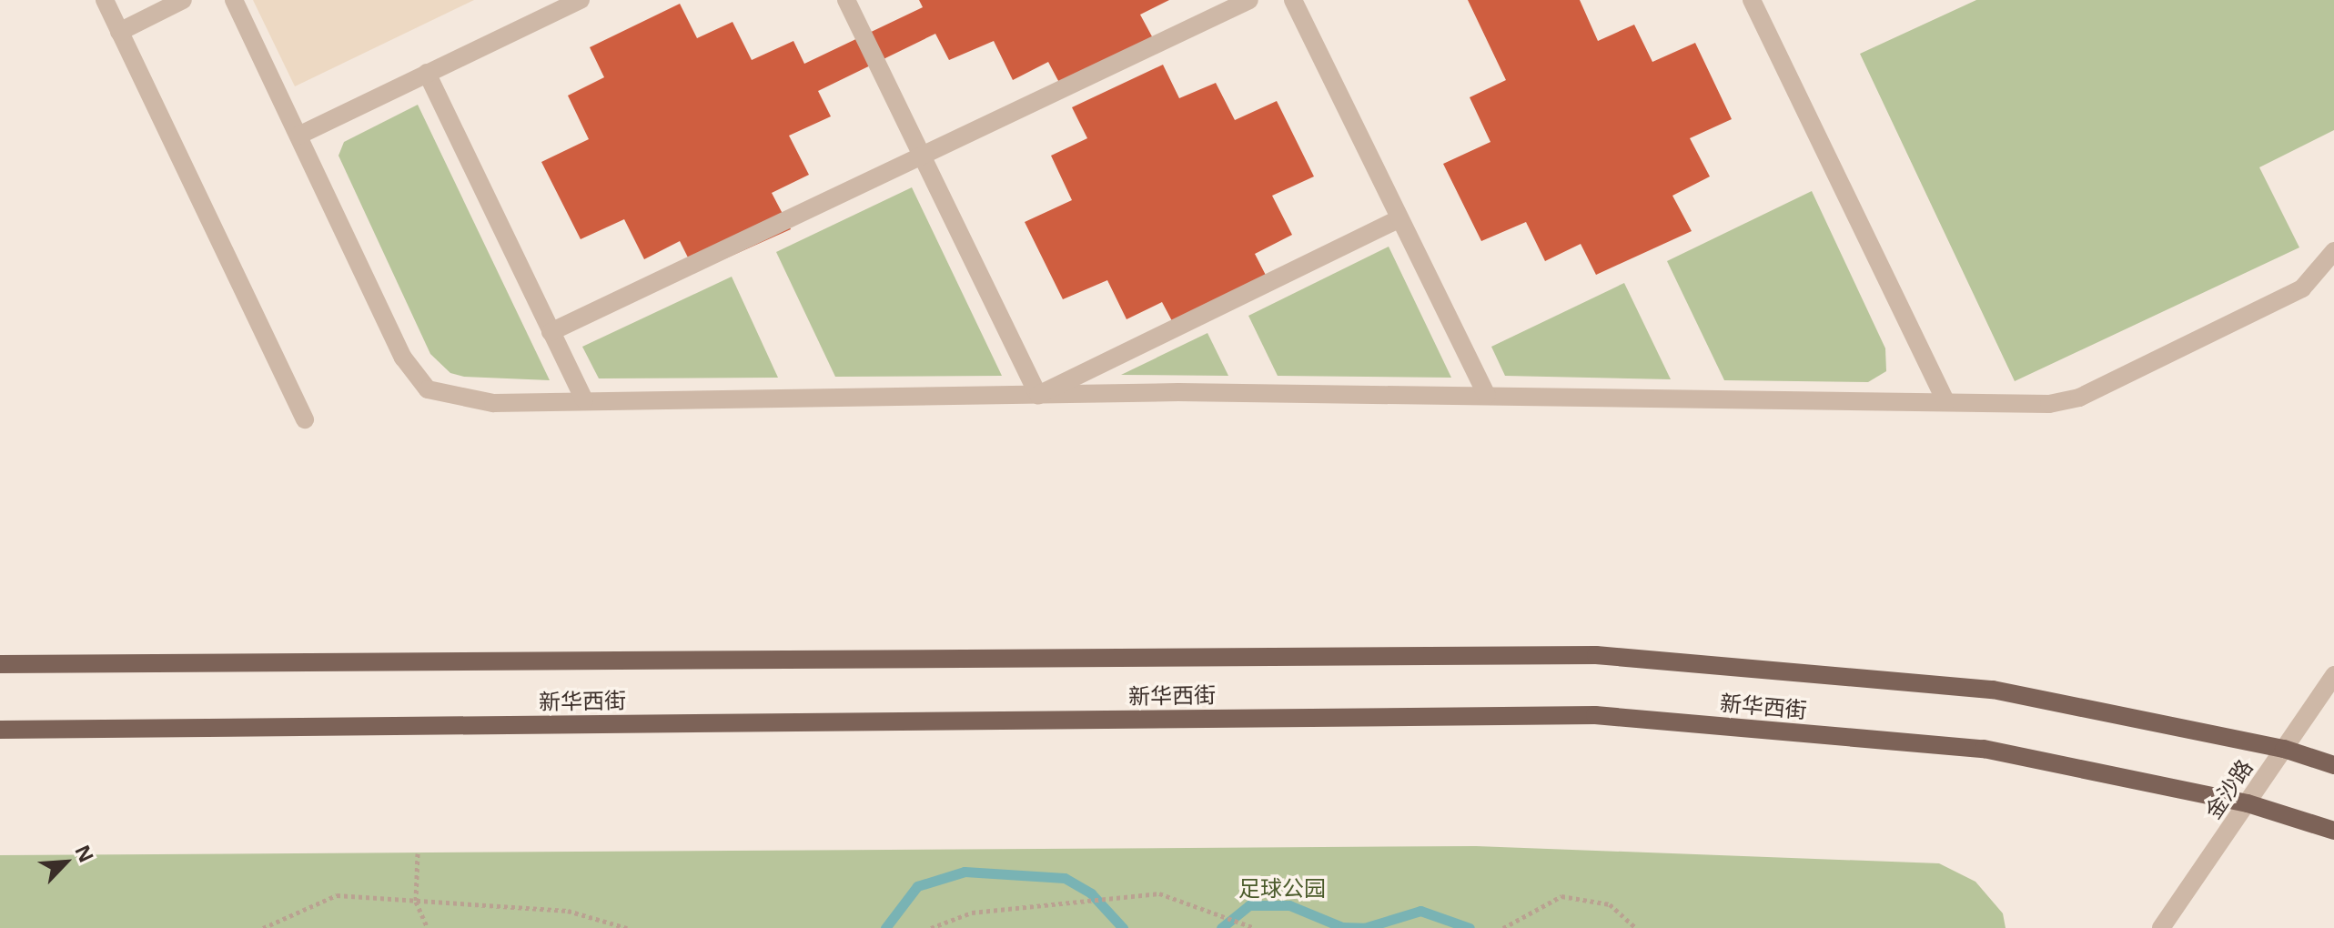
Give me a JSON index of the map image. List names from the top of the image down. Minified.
{"streets":{"main road":["新华西街"],"street":["金沙路"]},"crossings":[["新华西街","金沙路"]],"parks":["足球公园"],"north":"top right"}
